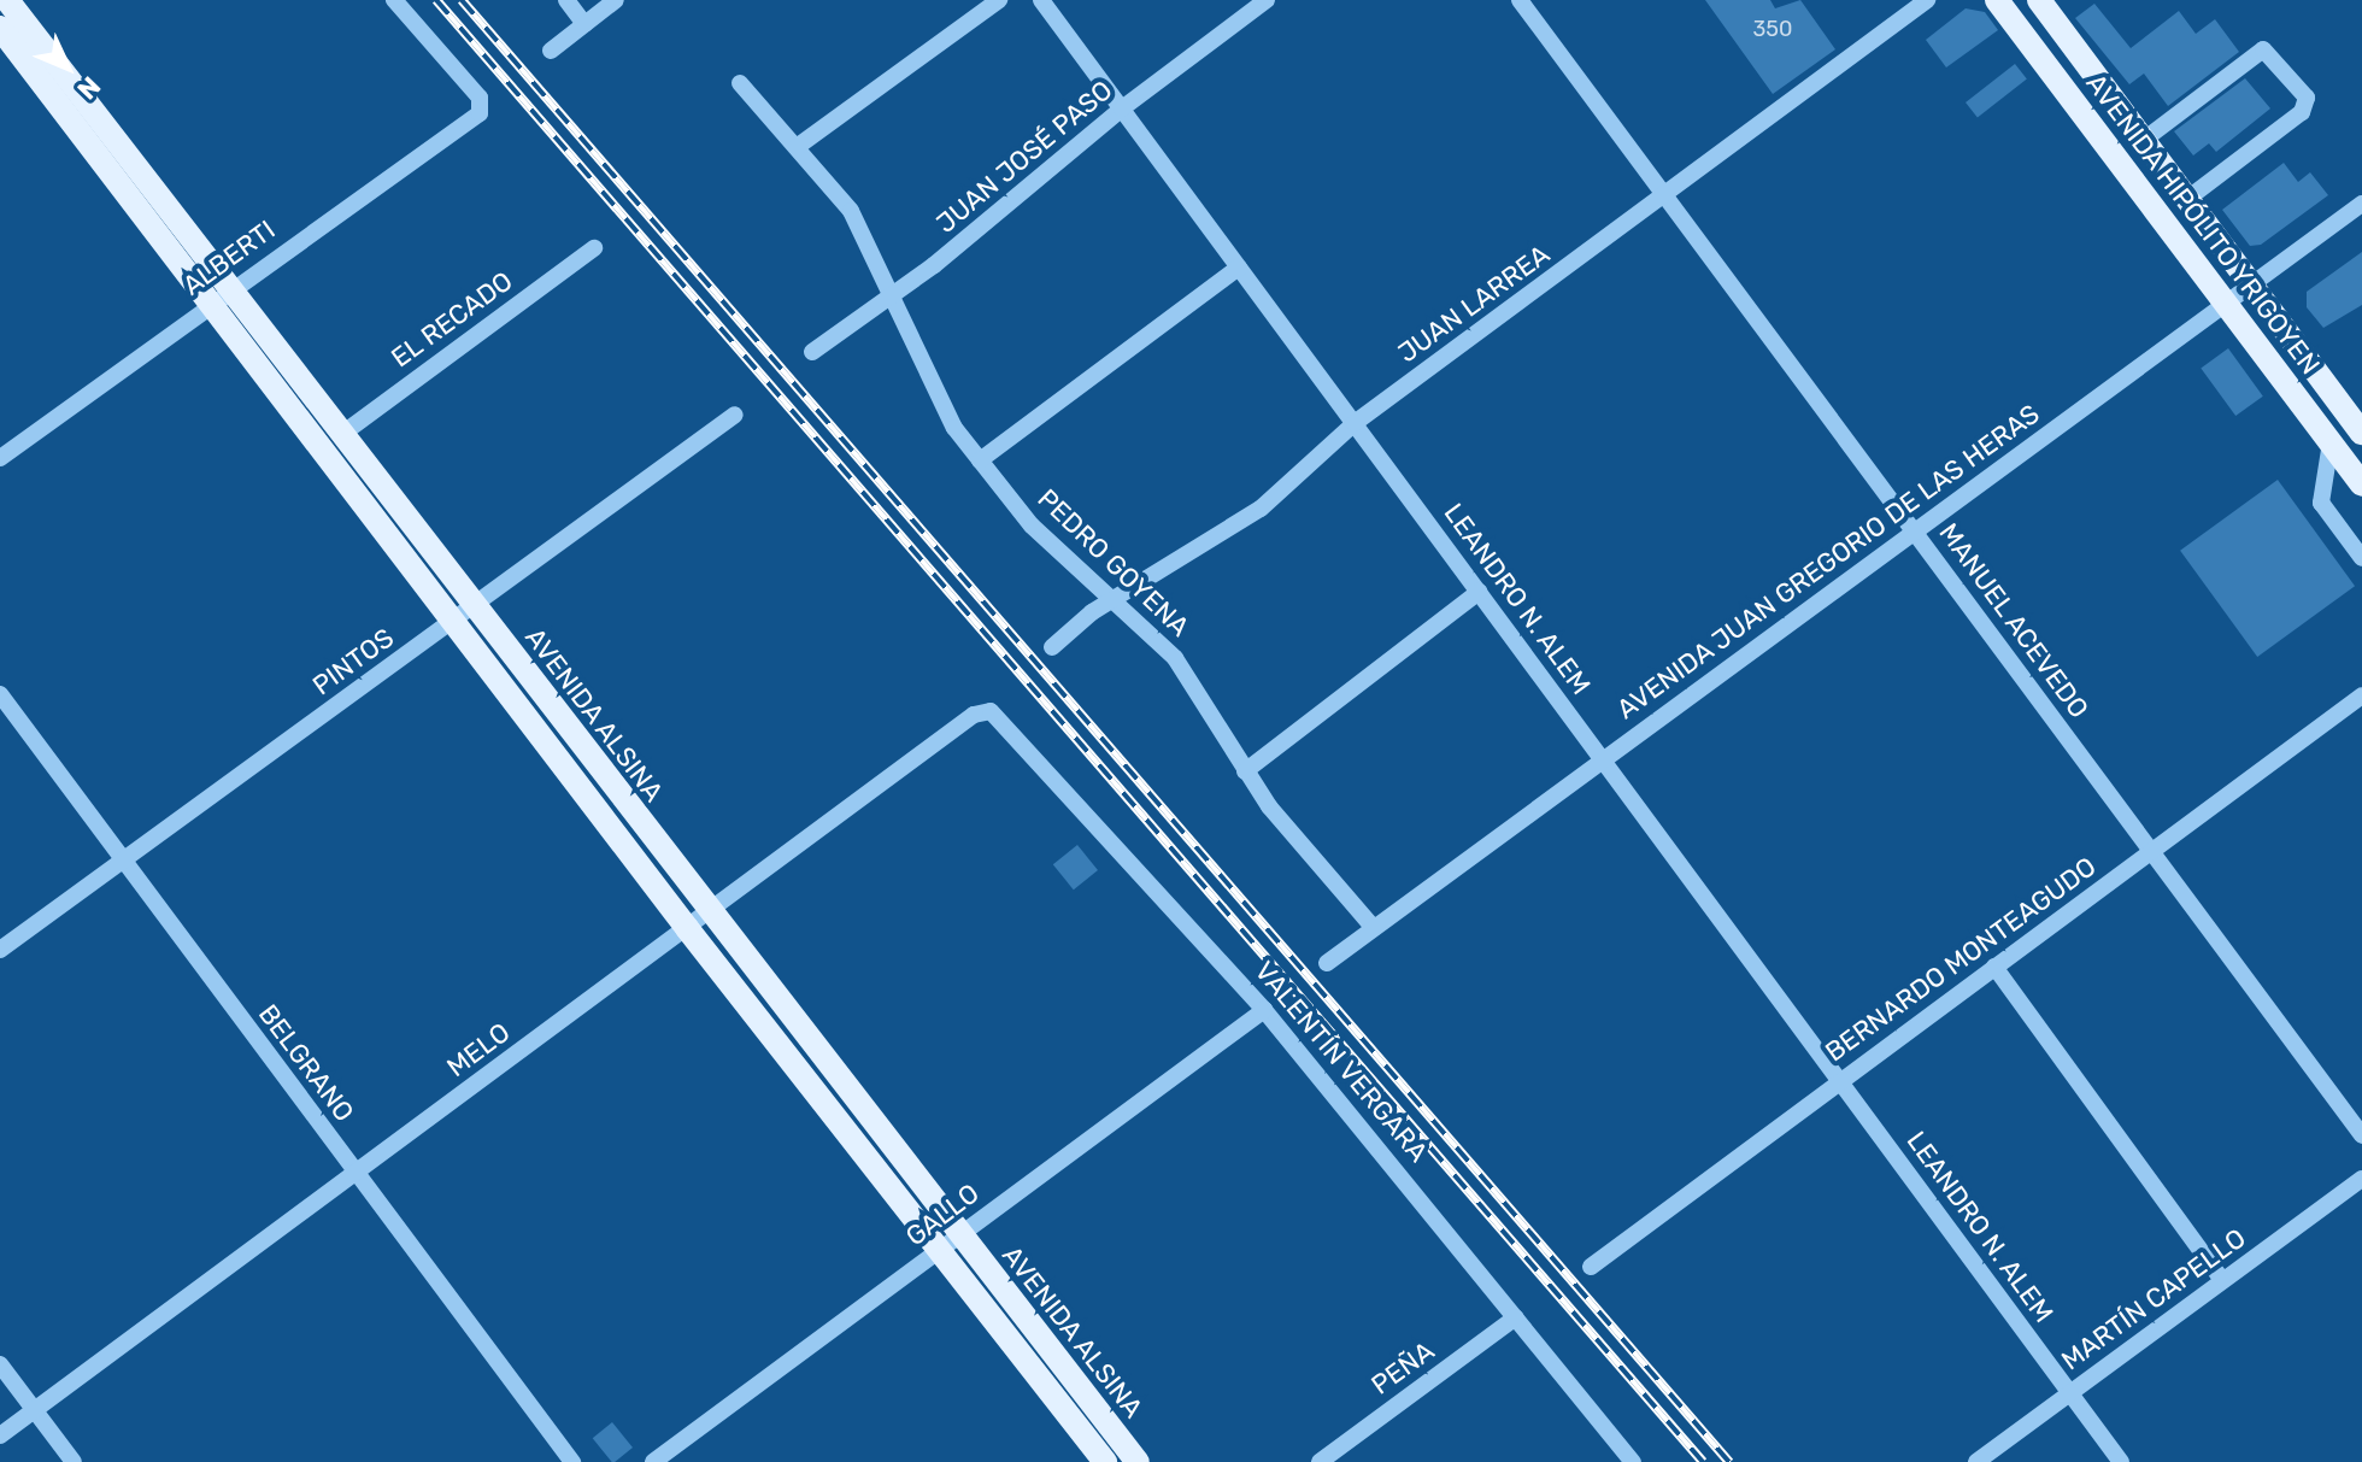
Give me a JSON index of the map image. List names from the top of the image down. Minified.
{"streets":{"main road":["AVENIDA HIPÓLITO YRIGOYEN","AVENIDA ALSINA"],"street":["JUAN JOSÉ PASO","ALBERTI","JUAN LARREA","EL RECADO","AVENIDA JUAN GREGORIO DE LAS HERAS","PEDRO GOYENA","LEANDRO N. ALEM","MANUEL ACEVEDO","PINTOS","BERNARDO MONTEAGUDO","MELO","VALENTÍN VERGARA","BELGRANO","GALLO","MARTÍN CAPELLO","PEÑA"]},"crossings":[["JUAN JOSÉ PASO","PEDRO GOYENA"],["JUAN JOSÉ PASO","LEANDRO N. ALEM"],["AVENIDA HIPÓLITO YRIGOYEN","AVENIDA JUAN GREGORIO DE LAS HERAS"],["ALBERTI","AVENIDA ALSINA"],["JUAN LARREA","PEDRO GOYENA"],["JUAN LARREA","LEANDRO N. ALEM"],["JUAN LARREA","MANUEL ACEVEDO"],["EL RECADO","AVENIDA ALSINA"],["AVENIDA JUAN GREGORIO DE LAS HERAS","PEDRO GOYENA"],["AVENIDA JUAN GREGORIO DE LAS HERAS","LEANDRO N. ALEM"],["AVENIDA JUAN GREGORIO DE LAS HERAS","MANUEL ACEVEDO"],["LEANDRO N. ALEM","BERNARDO MONTEAGUDO"],["LEANDRO N. ALEM","MARTÍN CAPELLO"],["MANUEL ACEVEDO","BERNARDO MONTEAGUDO"],["PINTOS","AVENIDA ALSINA"],["PINTOS","BELGRANO"],["AVENIDA ALSINA","MELO"],["AVENIDA ALSINA","GALLO"],["MELO","VALENTÍN VERGARA"],["MELO","BELGRANO"],["VALENTÍN VERGARA","GALLO"],["VALENTÍN VERGARA","PEÑA"]],"house_numbers":["350"],"north":"bottom right"}
